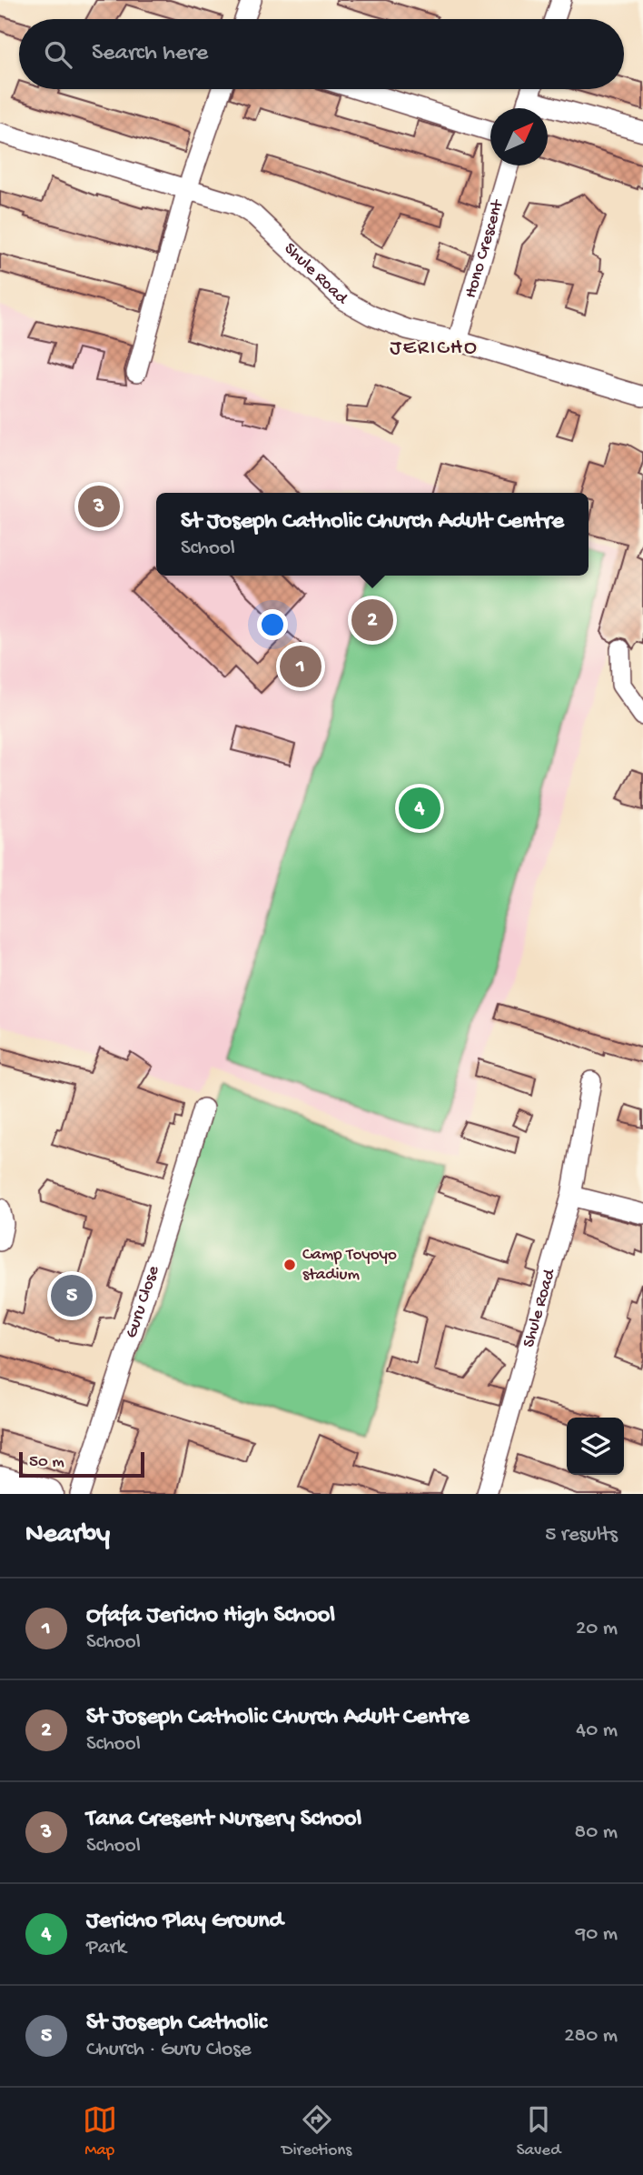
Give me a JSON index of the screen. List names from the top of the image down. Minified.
{"streets":{"street":["Hono Crescent","Shule Road","Guru Close"]},"crossings":[["Hono Crescent","Shule Road"]],"districts":["JERICHO"],"places":["Camp Toyoyo stadium"],"scale_bar":"50 m","north":"top right","page":{"search":"Search here","pins":["3","2","1","4","5"],"popup":["St Joseph Catholic Church Adult Centre","School"],"scale":"50 m","heading":["Nearby","5 results"],"list":[{"mark":"1","name":"Ofafa Jericho High School","note":"School","value":"20 m"},{"mark":"2","name":"St Joseph Catholic Church Adult Centre","note":"School","value":"40 m"},{"mark":"3","name":"Tana Cresent Nursery School","note":"School","value":"80 m"},{"mark":"4","name":"Jericho Play Ground","note":"Park","value":"90 m"},{"mark":"5","name":"St Joseph Catholic","note":"Church · Guru Close","value":"280 m"}],"nav":["Map","Directions","Saved"]}}
